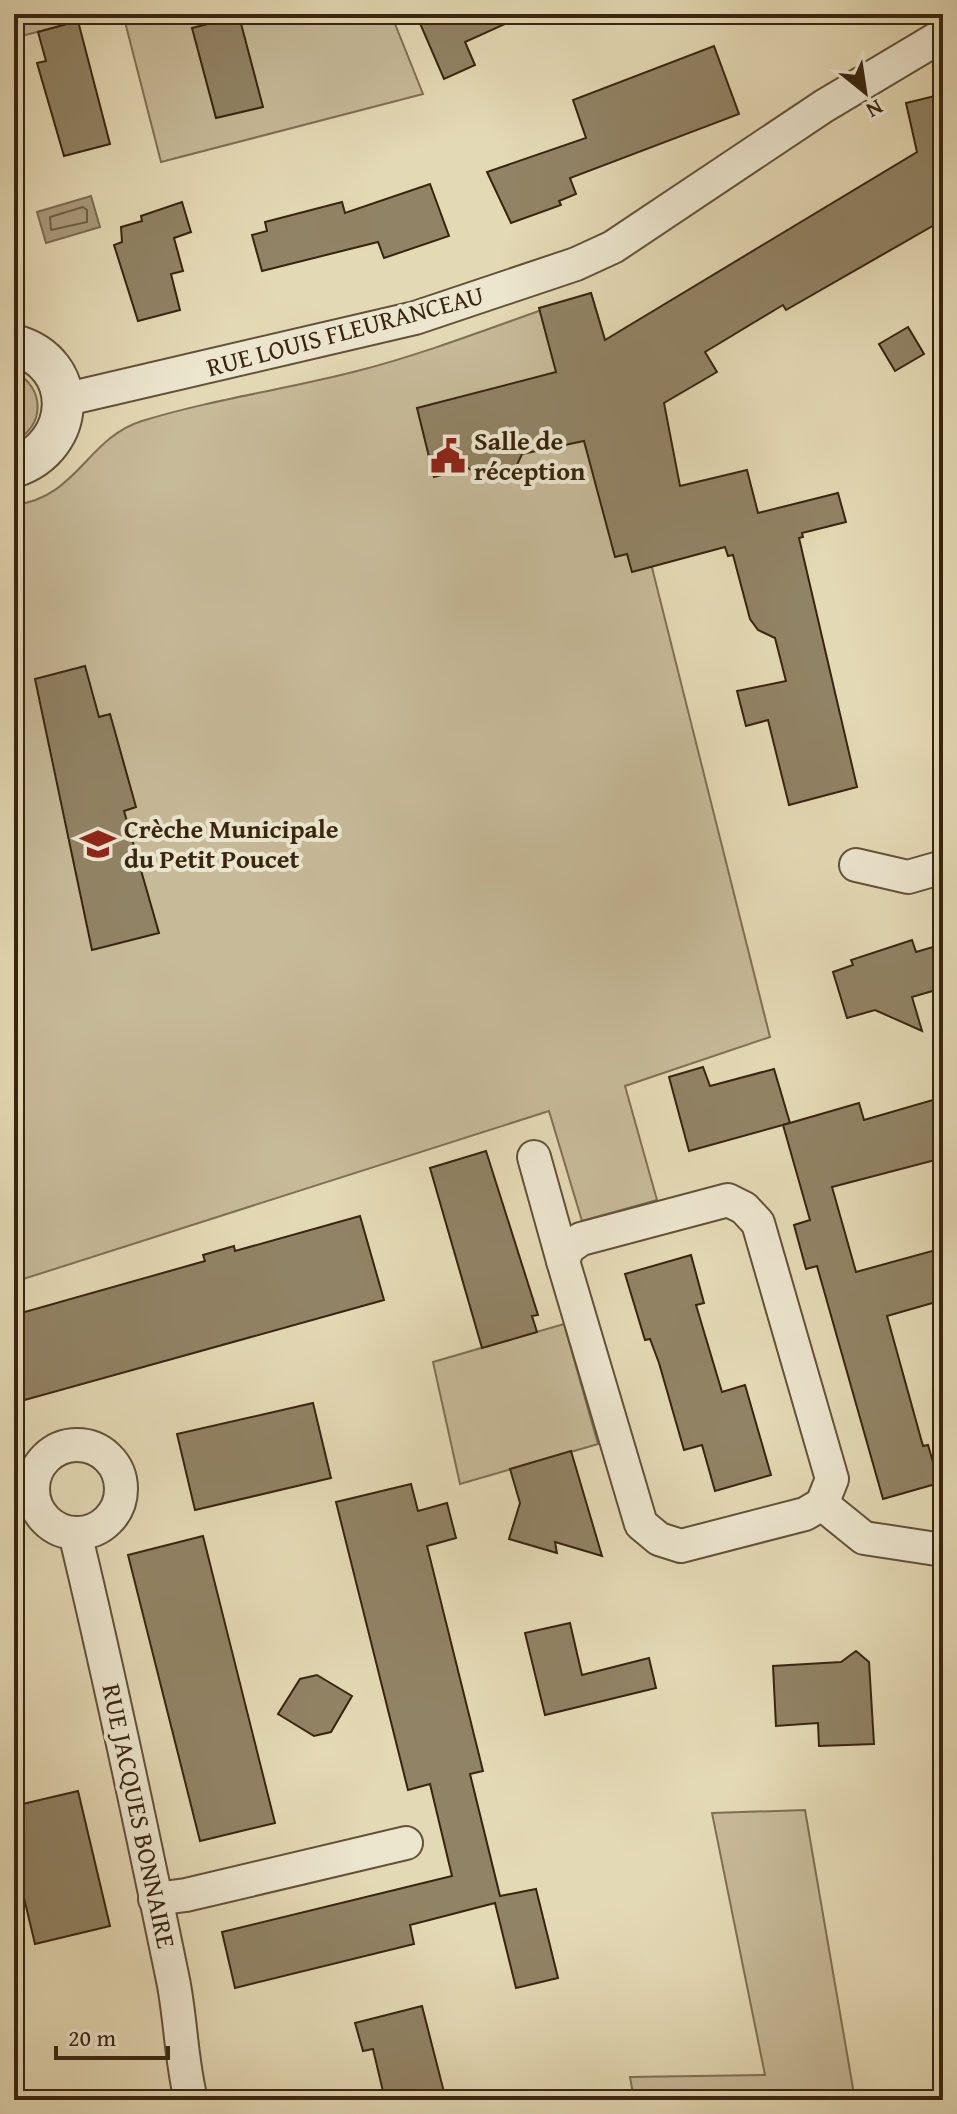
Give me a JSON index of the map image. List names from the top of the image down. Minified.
{"streets":{"street":["RUE LOUIS FLEURANCEAU","RUE JACQUES BONNAIRE"]},"places":{"public building":["Salle de réception"],"school or university":["Crèche Municipale du Petit Poucet"]},"scale_bar":"20 m","north":"bottom right"}
